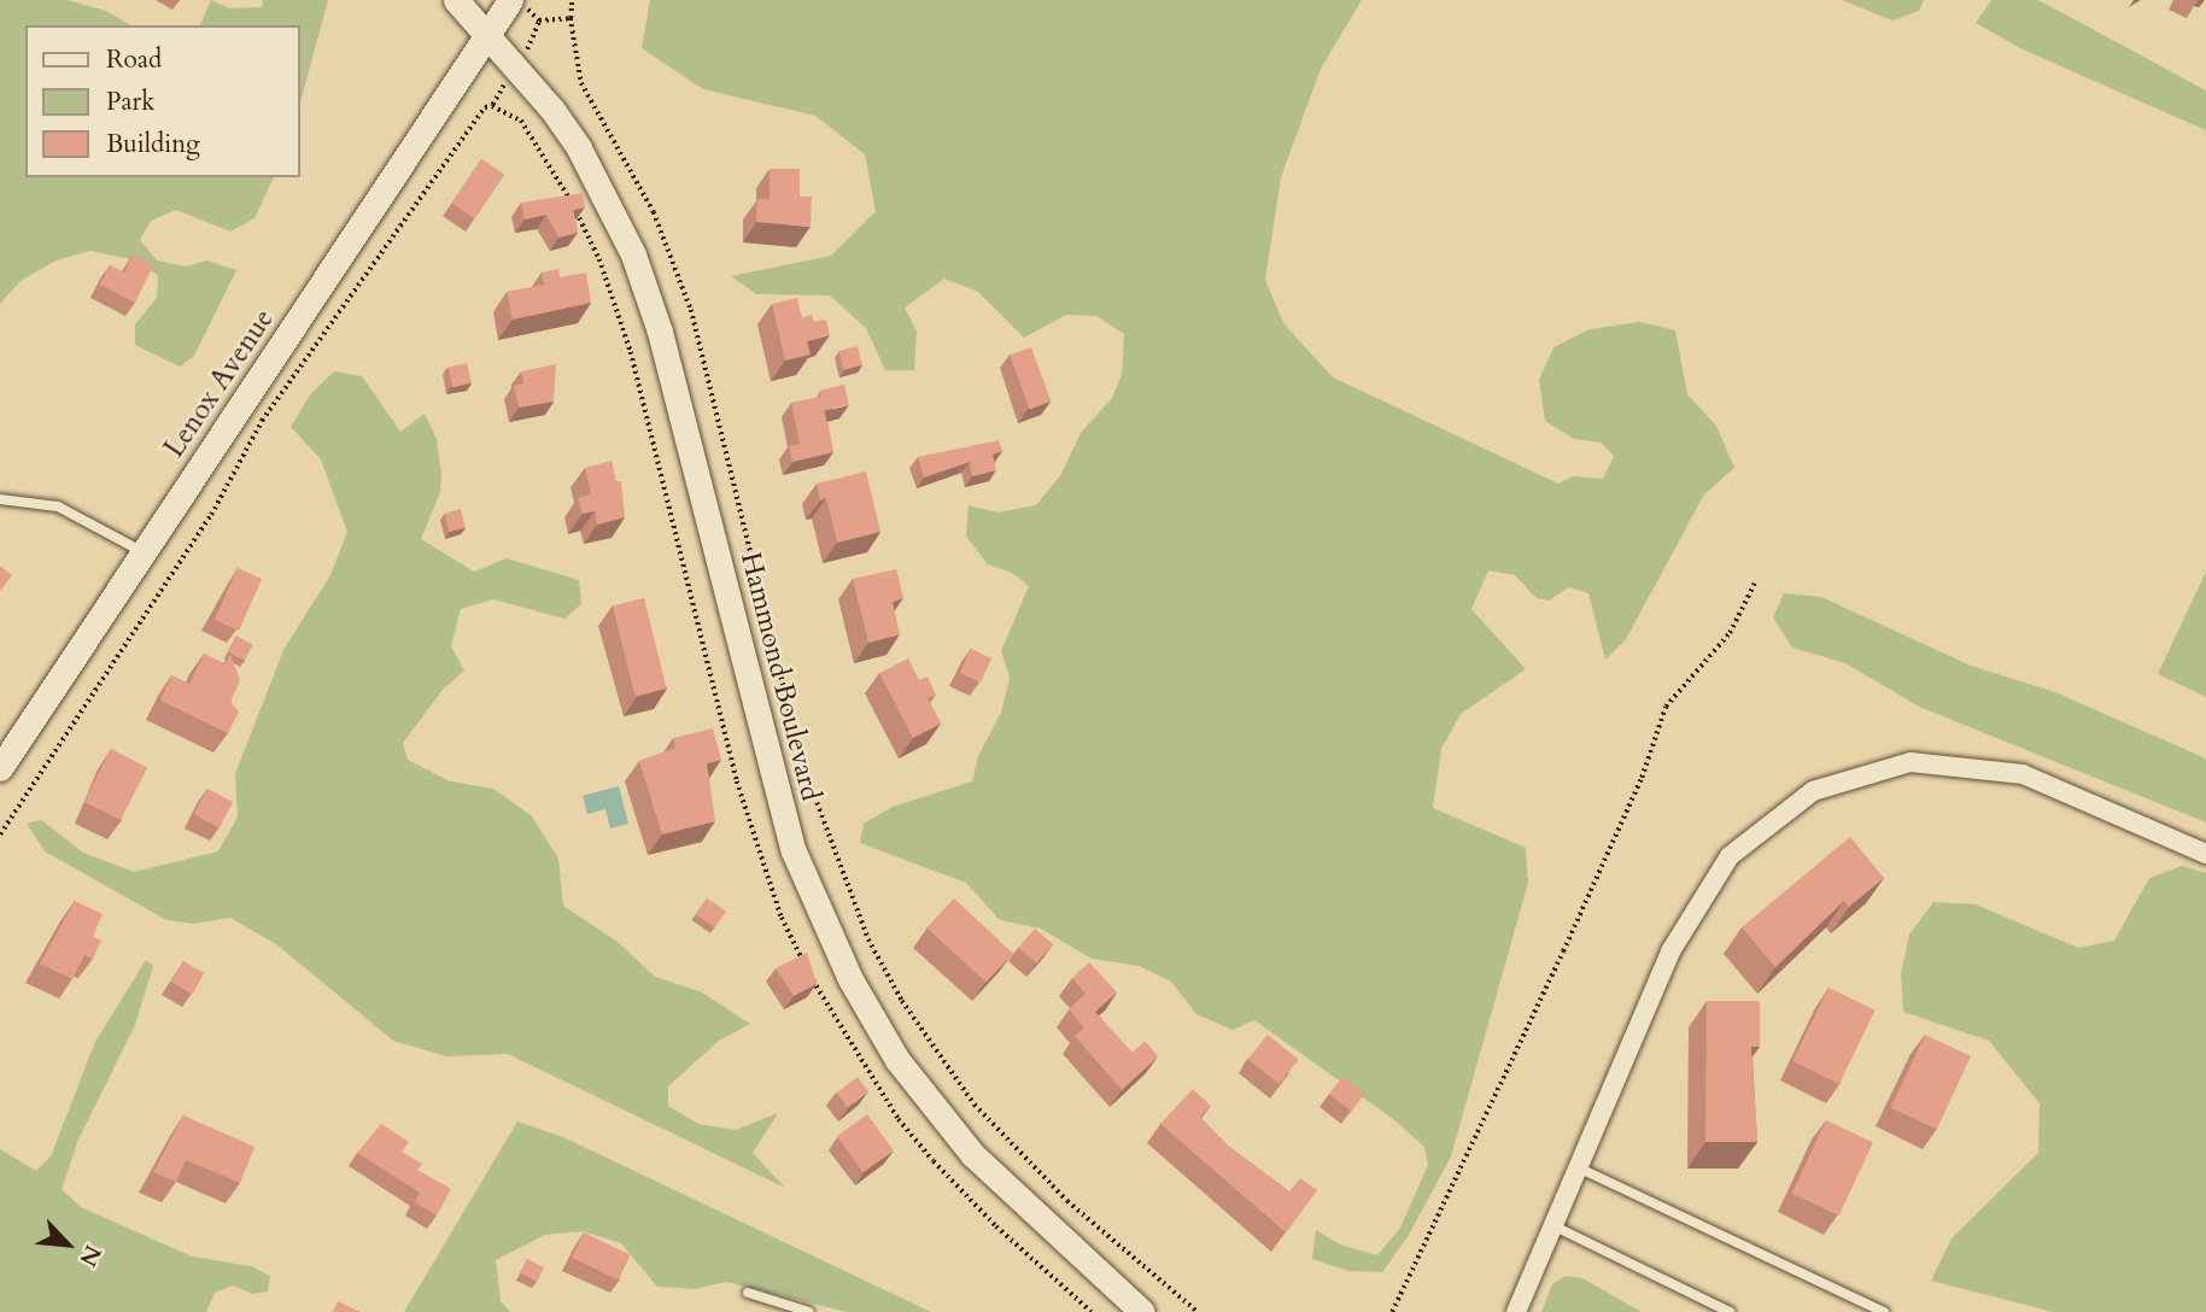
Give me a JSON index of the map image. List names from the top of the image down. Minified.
{"streets":{"street":["Lenox Avenue","Hammond Boulevard"]},"crossings":[["Lenox Avenue","Hammond Boulevard"]],"legend":["Road","Park","Building"],"north":"bottom right"}
